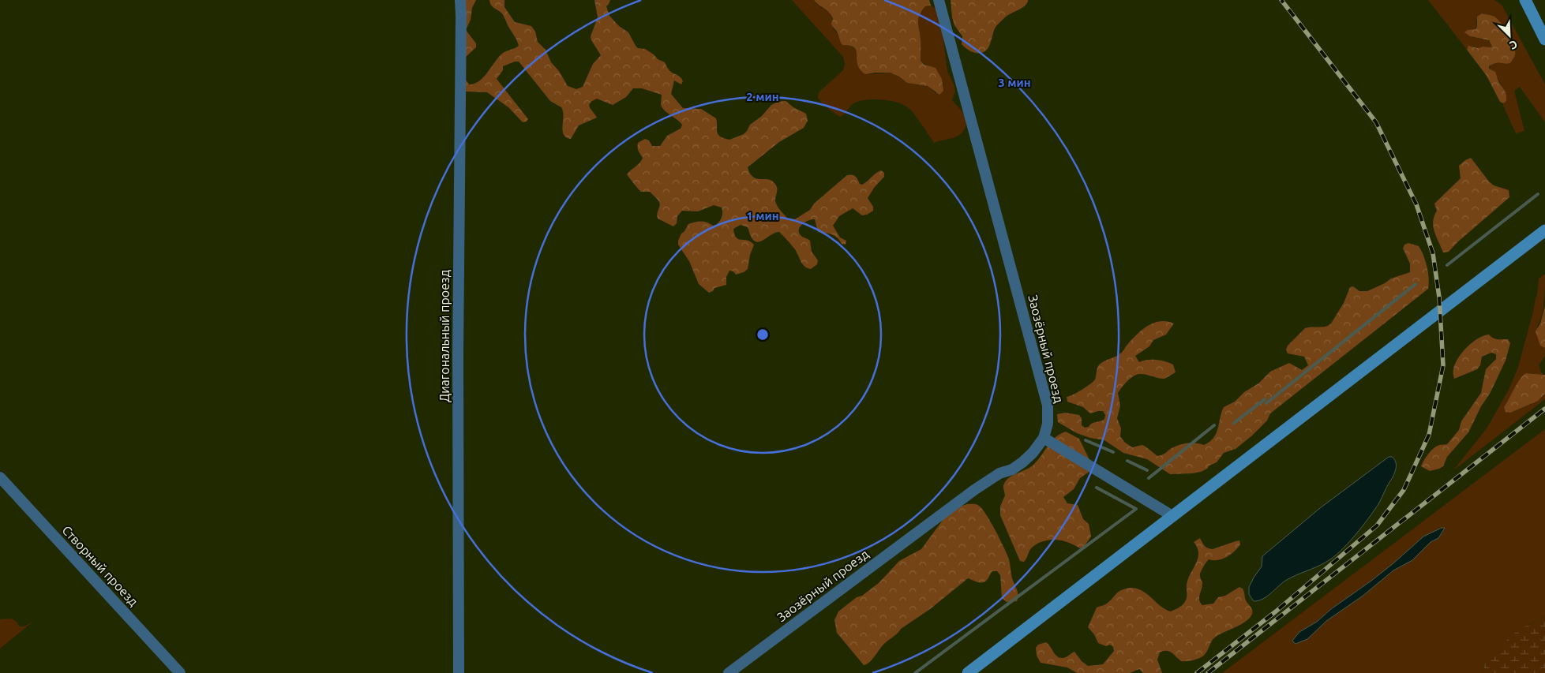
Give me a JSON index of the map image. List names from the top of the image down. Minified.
{"streets":{"street":["Диагональный проезд","Заозёрный проезд","Створный проезд"]},"north":"bottom right","rings":["3 мин","2 мин","1 мин"]}
